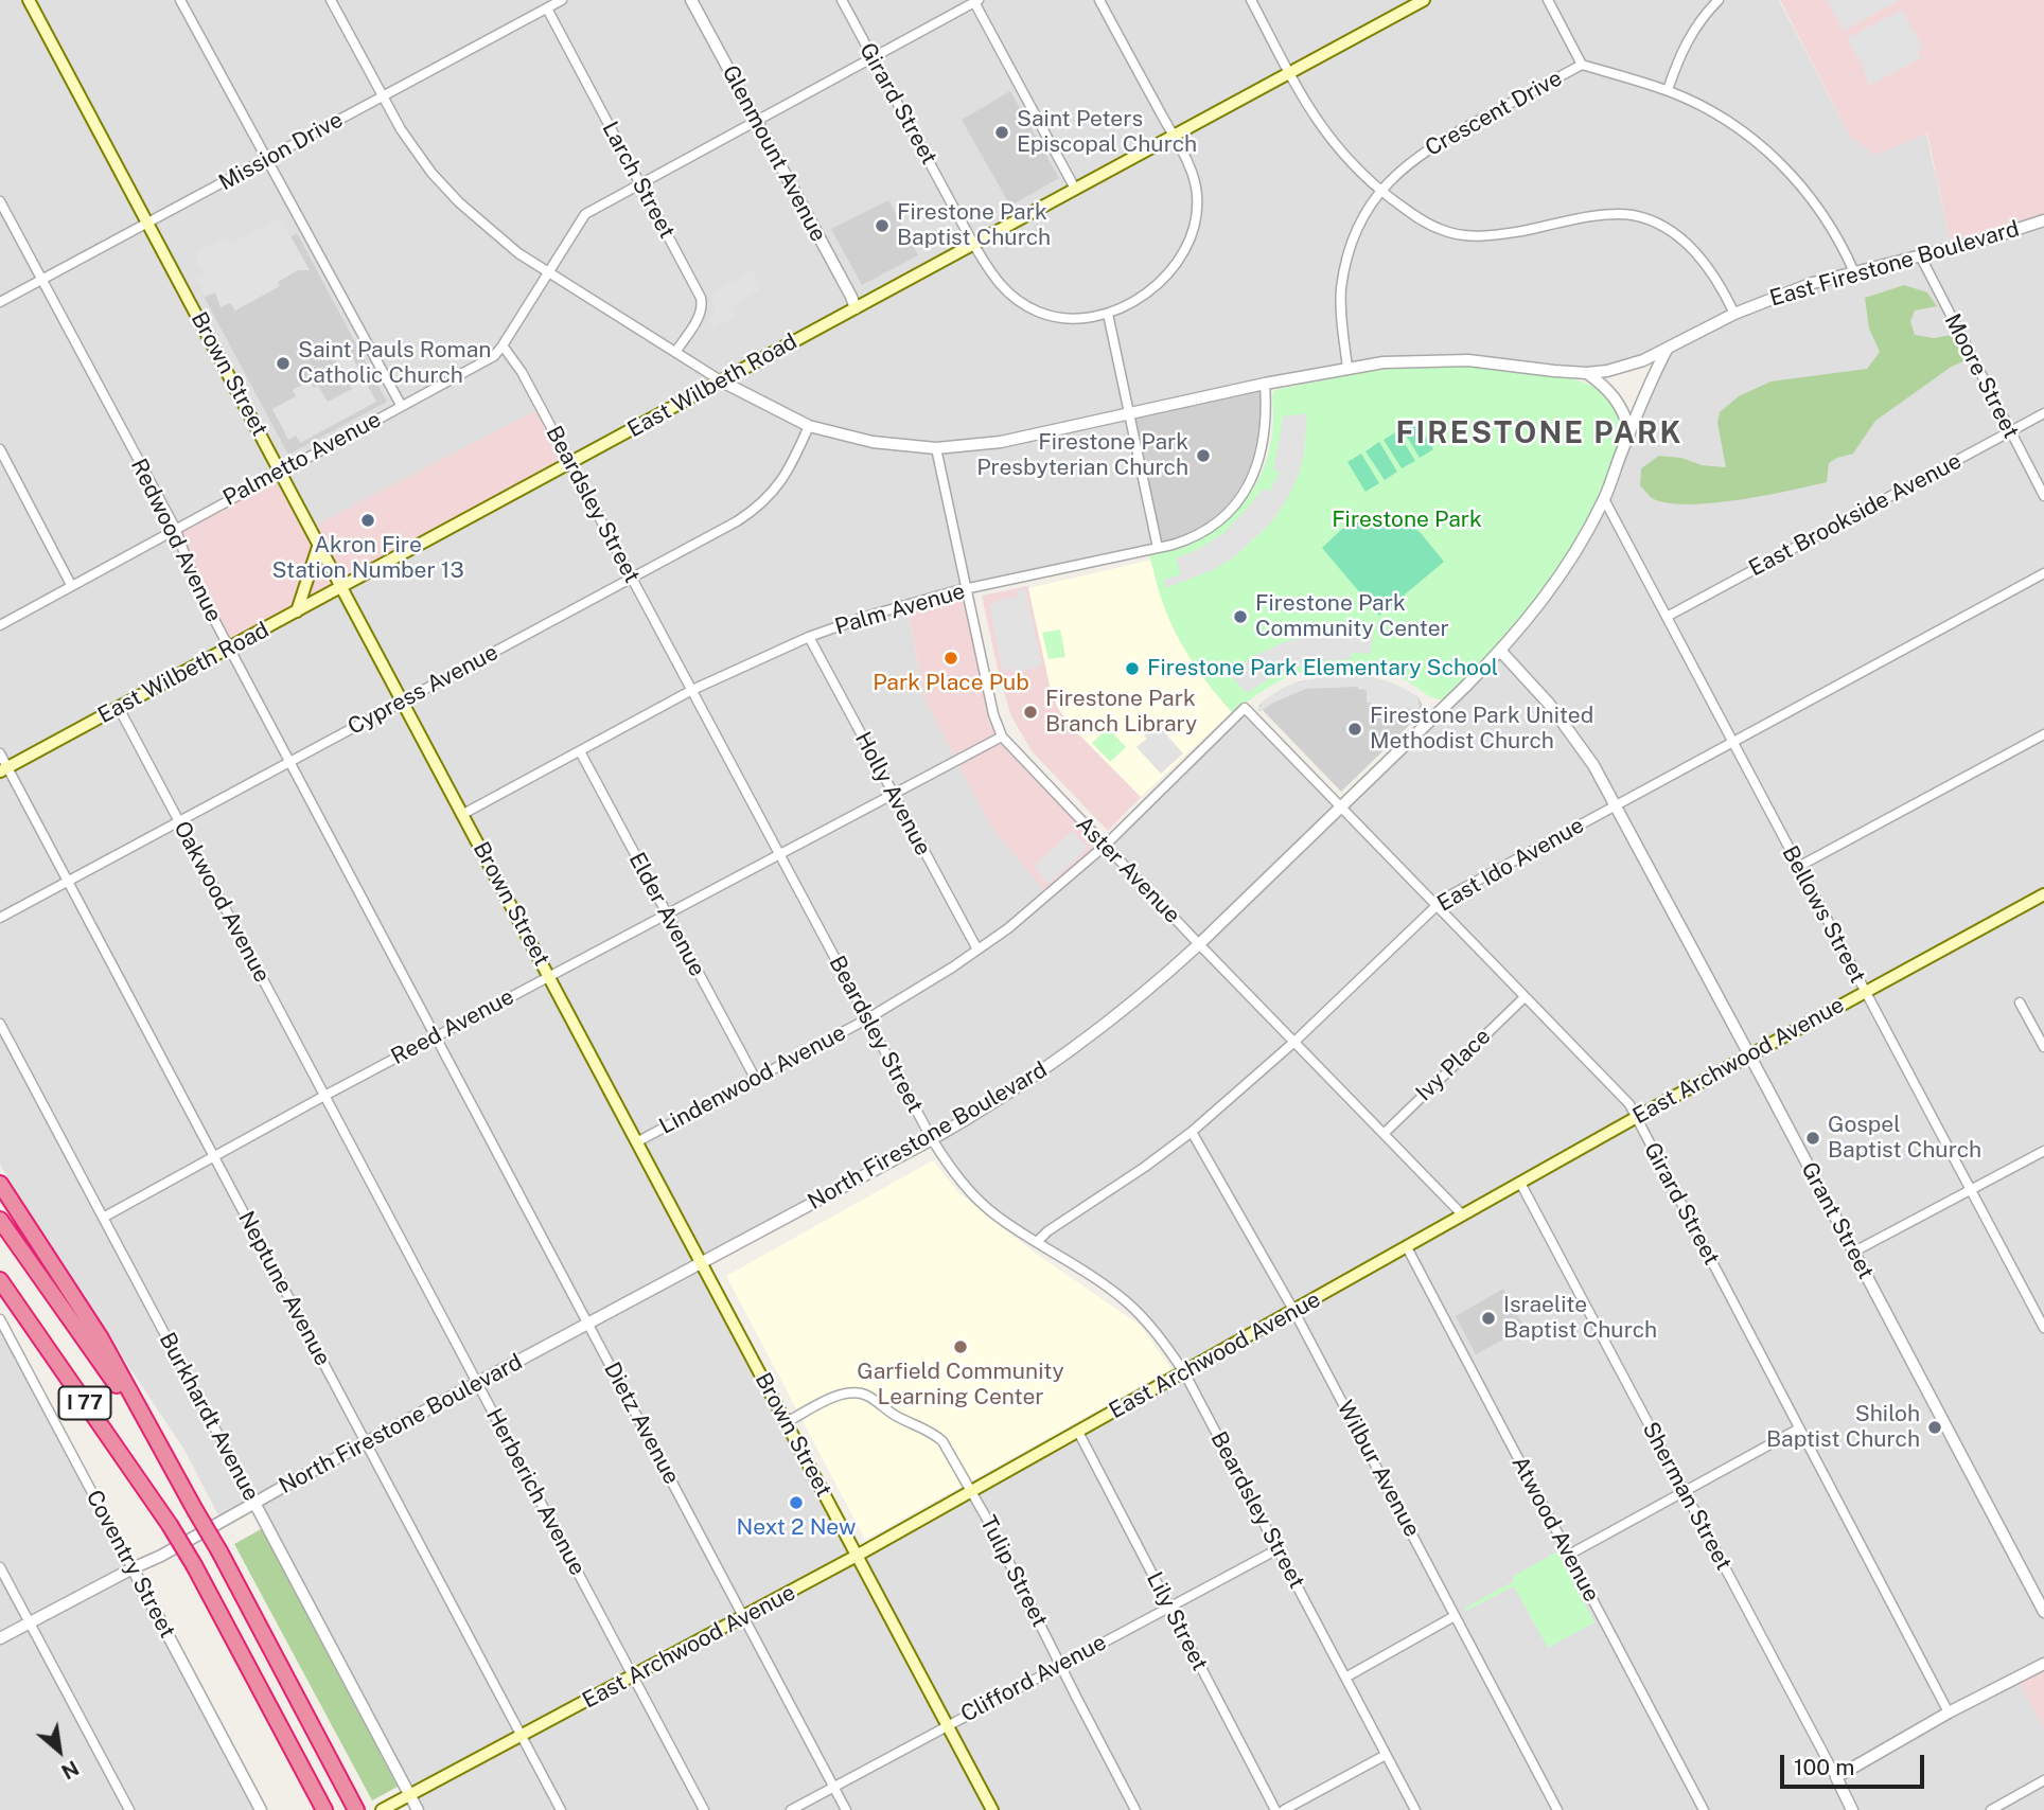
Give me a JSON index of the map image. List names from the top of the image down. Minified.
{"streets":{"highway":["I 77"],"main road":["Brown Street","East Wilbeth Road","East Archwood Avenue"],"street":["Girard Street","Crescent Drive","Mission Drive","Glenmount Avenue","Larch Street","East Firestone Boulevard","Moore Street","Palmetto Avenue","Beardsley Street","East Brookside Avenue","Redwood Avenue","Palm Avenue","Cypress Avenue","Holly Avenue","East Ido Avenue","Aster Avenue","Oakwood Avenue","Elder Avenue","Bellows Street","Reed Avenue","Ivy Place","Lindenwood Avenue","North Firestone Boulevard","Grant Street","Neptune Avenue","Burkhardt Avenue","Dietz Avenue","Wilbur Avenue","Herberich Avenue","Sherman Street","Atwood Avenue","Coventry Street","Tulip Street","Lily Street","Clifford Avenue"]},"crossings":[["Girard Street","East Wilbeth Road"],["Girard Street","Palmetto Avenue"],["Girard Street","East Ido Avenue"],["Girard Street","East Archwood Avenue"],["Girard Street","Ivy Place"],["Girard Street","Lindenwood Avenue"],["Girard Street","North Firestone Boulevard"],["Crescent Drive","East Firestone Boulevard"],["Mission Drive","Larch Street"],["Mission Drive","Brown Street"],["Mission Drive","Redwood Avenue"],["Glenmount Avenue","East Wilbeth Road"],["Glenmount Avenue","Palmetto Avenue"],["Larch Street","Palmetto Avenue"],["East Firestone Boulevard","Moore Street"],["East Firestone Boulevard","East Wilbeth Road"],["East Firestone Boulevard","Palm Avenue"],["East Firestone Boulevard","Cypress Avenue"],["East Firestone Boulevard","Aster Avenue"],["East Firestone Boulevard","North Firestone Boulevard"],["Brown Street","East Wilbeth Road"],["Brown Street","Palmetto Avenue"],["Brown Street","Palm Avenue"],["Brown Street","Cypress Avenue"],["Brown Street","Reed Avenue"],["Brown Street","East Archwood Avenue"],["Brown Street","Lindenwood Avenue"],["Brown Street","North Firestone Boulevard"],["Brown Street","Tulip Street"],["Brown Street","Clifford Avenue"],["Moore Street","East Brookside Avenue"],["East Wilbeth Road","Beardsley Street"],["East Wilbeth Road","Redwood Avenue"],["East Wilbeth Road","Oakwood Avenue"],["East Wilbeth Road","Neptune Avenue"],["Palmetto Avenue","Beardsley Street"],["Palmetto Avenue","Redwood Avenue"],["Beardsley Street","Palm Avenue"],["Beardsley Street","Cypress Avenue"],["Beardsley Street","East Ido Avenue"],["Beardsley Street","Reed Avenue"],["Beardsley Street","East Archwood Avenue"],["Beardsley Street","Lindenwood Avenue"],["Beardsley Street","North Firestone Boulevard"],["Beardsley Street","Clifford Avenue"],["East Brookside Avenue","Bellows Street"],["Redwood Avenue","Cypress Avenue"],["Redwood Avenue","Reed Avenue"],["Redwood Avenue","Dietz Avenue"],["Palm Avenue","Holly Avenue"],["Palm Avenue","Aster Avenue"],["Palm Avenue","Elder Avenue"],["Cypress Avenue","Oakwood Avenue"],["Cypress Avenue","Neptune Avenue"],["Holly Avenue","Reed Avenue"],["Holly Avenue","Lindenwood Avenue"],["East Ido Avenue","Aster Avenue"],["East Ido Avenue","Bellows Street"],["East Ido Avenue","Grant Street"],["East Ido Avenue","Wilbur Avenue"],["Aster Avenue","Reed Avenue"],["Aster Avenue","East Archwood Avenue"],["Aster Avenue","Ivy Place"],["Aster Avenue","Lindenwood Avenue"],["Aster Avenue","North Firestone Boulevard"],["Oakwood Avenue","Reed Avenue"],["Oakwood Avenue","Herberich Avenue"],["Elder Avenue","Reed Avenue"],["Elder Avenue","Lindenwood Avenue"],["Bellows Street","East Archwood Avenue"],["Bellows Street","North Firestone Boulevard"],["Reed Avenue","Neptune Avenue"],["Reed Avenue","Burkhardt Avenue"],["Reed Avenue","Dietz Avenue"],["Reed Avenue","Herberich Avenue"],["East Archwood Avenue","Grant Street"],["East Archwood Avenue","Neptune Avenue"],["East Archwood Avenue","Burkhardt Avenue"],["East Archwood Avenue","Dietz Avenue"],["East Archwood Avenue","Wilbur Avenue"],["East Archwood Avenue","Herberich Avenue"],["East Archwood Avenue","Sherman Street"],["East Archwood Avenue","Atwood Avenue"],["East Archwood Avenue","Tulip Street"],["East Archwood Avenue","Lily Street"],["North Firestone Boulevard","Grant Street"],["North Firestone Boulevard","Neptune Avenue"],["North Firestone Boulevard","Burkhardt Avenue"],["North Firestone Boulevard","Dietz Avenue"],["North Firestone Boulevard","Herberich Avenue"],["North Firestone Boulevard","Coventry Street"],["Dietz Avenue","Clifford Avenue"],["Tulip Street","Clifford Avenue"],["Lily Street","Clifford Avenue"]],"districts":["FIRESTONE PARK"],"parks":["Firestone Park"],"places":["Saint Peters Episcopal Church","Firestone Park Baptist Church","Saint Pauls Roman Catholic Church","Firestone Park Presbyterian Church","Akron Fire Station Number 13","Firestone Park Community Center","Park Place Pub","Firestone Park Elementary School","Firestone Park Branch Library","Firestone Park United Methodist Church","Gospel Baptist Church","Israelite Baptist Church","Garfield Community Learning Center","Shiloh Baptist Church","Next 2 New"],"scale_bar":"100 m","north":"bottom right"}
